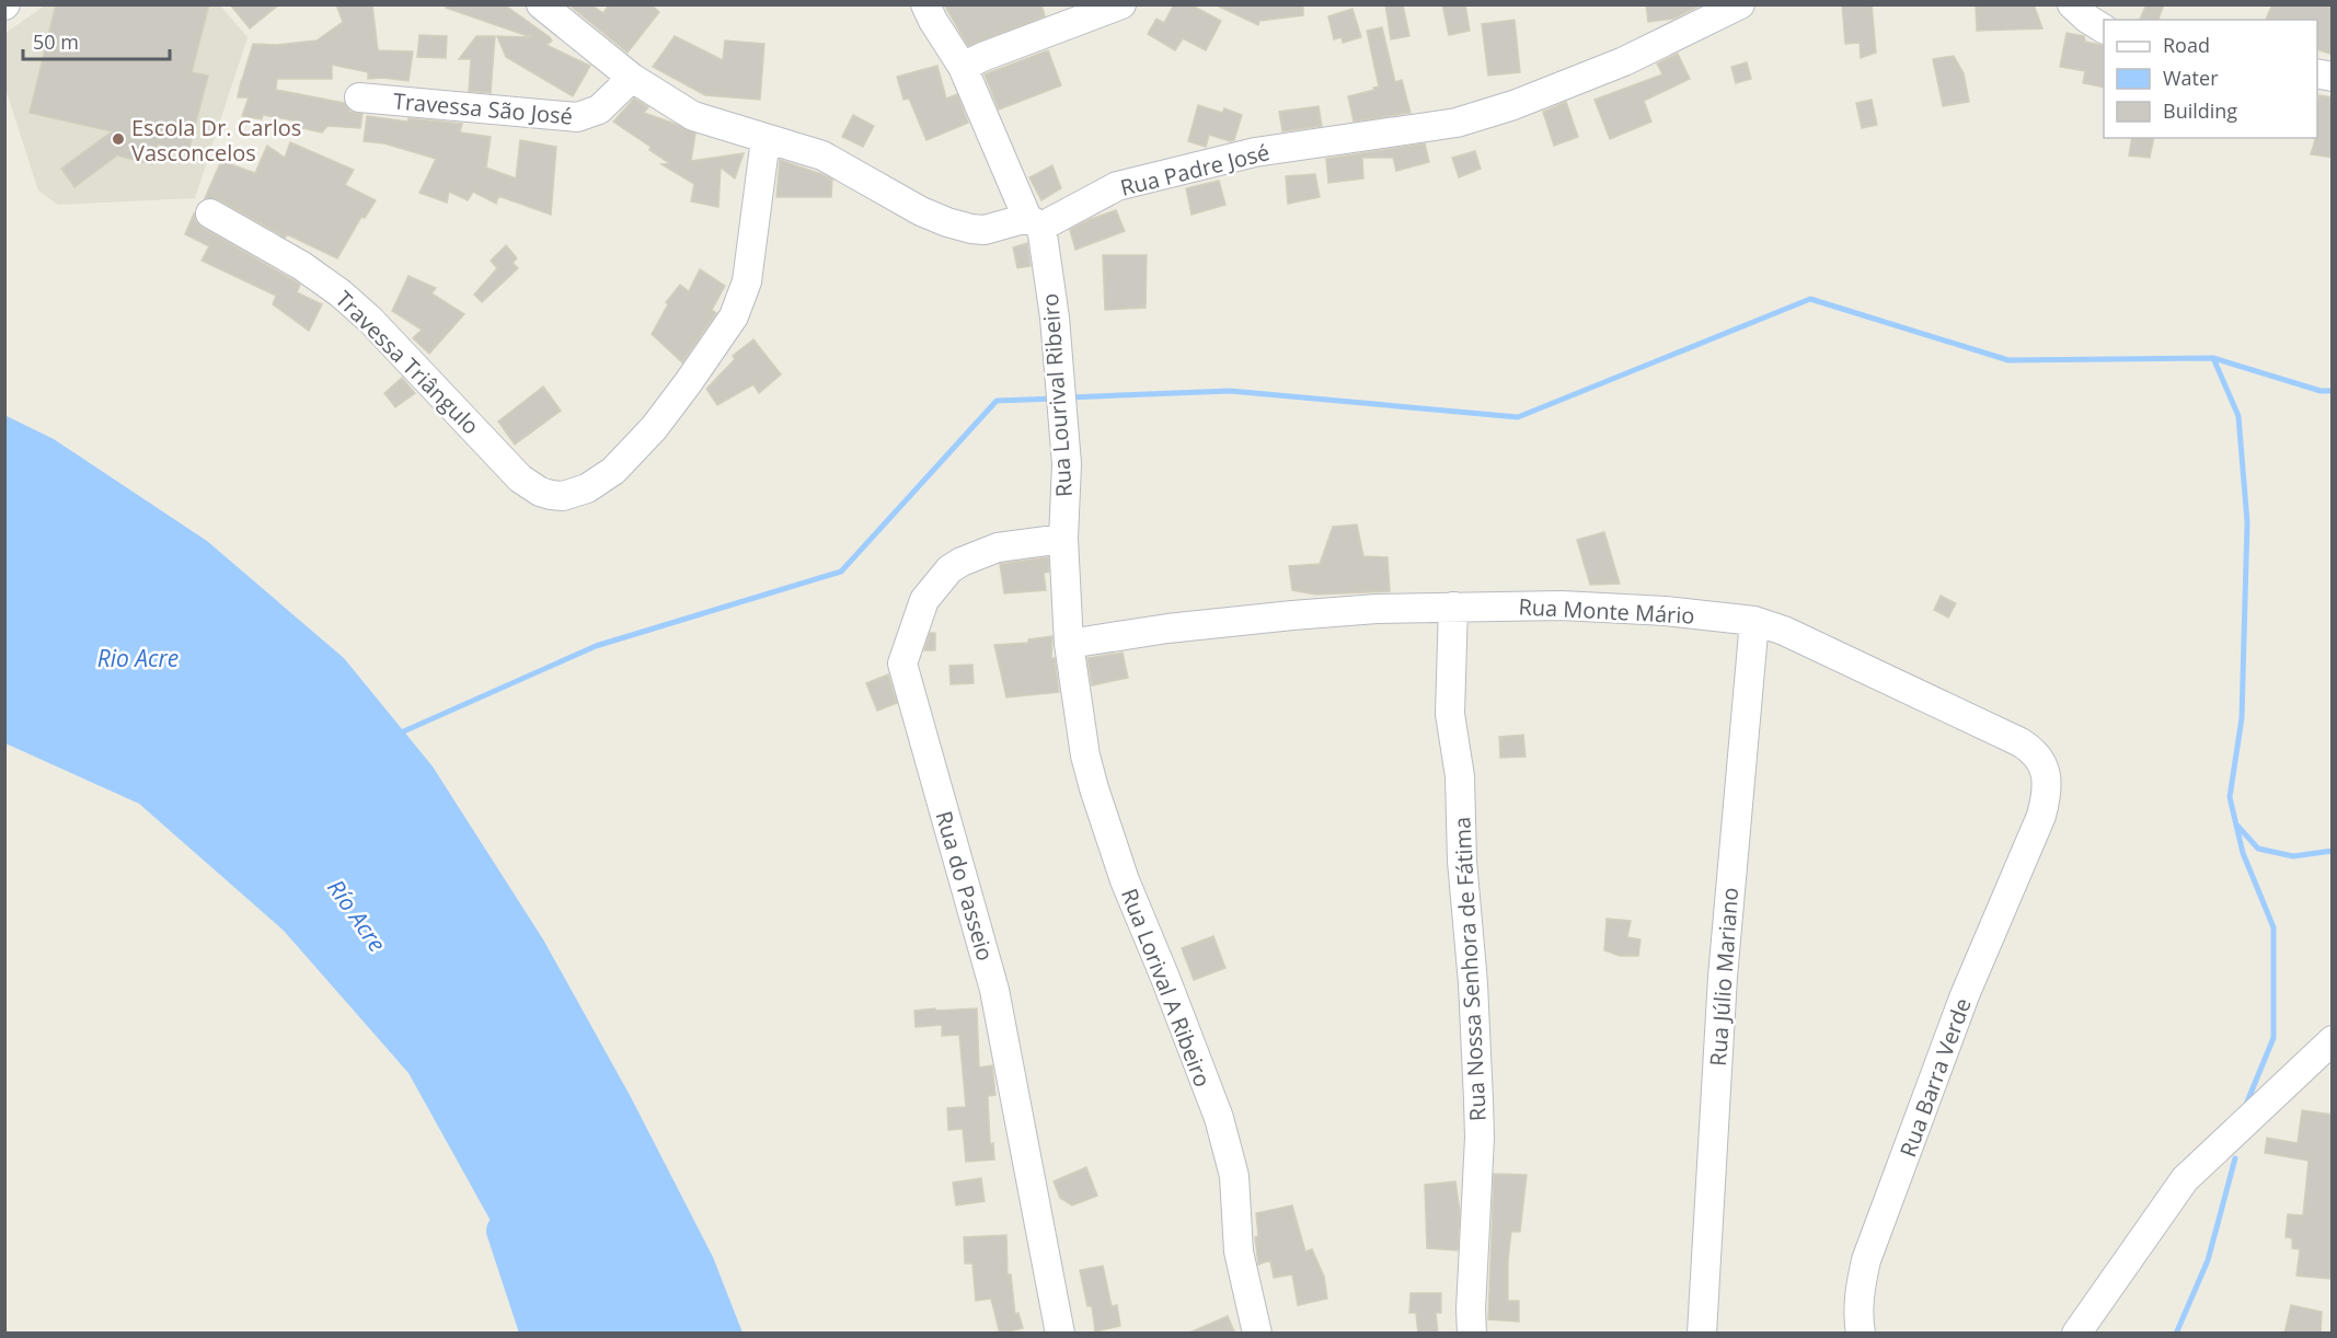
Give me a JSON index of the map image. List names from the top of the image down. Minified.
{"streets":{"street":["Travessa São José","Rua Padre José","Travessa Triângulo","Rua Lourival Ribeiro","Rua Monte Mário","Rua do Passeio","Rua Nossa Senhora de Fátima","Rua Júlio Mariano","Rua Lorival A Ribeiro","Rua Barra Verde"]},"crossings":[["Travessa São José","Rua Padre José"],["Rua Padre José","Travessa Triângulo"],["Rua Padre José","Rua Lourival Ribeiro"],["Rua Lourival Ribeiro","Rua Monte Mário"],["Rua Lourival Ribeiro","Rua do Passeio"],["Rua Lourival Ribeiro","Rua Lorival A Ribeiro"],["Rua Monte Mário","Rua Nossa Senhora de Fátima"],["Rua Monte Mário","Rua Júlio Mariano"],["Rua Monte Mário","Rua Lorival A Ribeiro"],["Rua Monte Mário","Rua Barra Verde"]],"water":["Rio Acre","Río Acre"],"places":["Escola Dr. Carlos Vasconcelos"],"legend":["Road","Water","Building"],"scale_bar":"50 m"}
